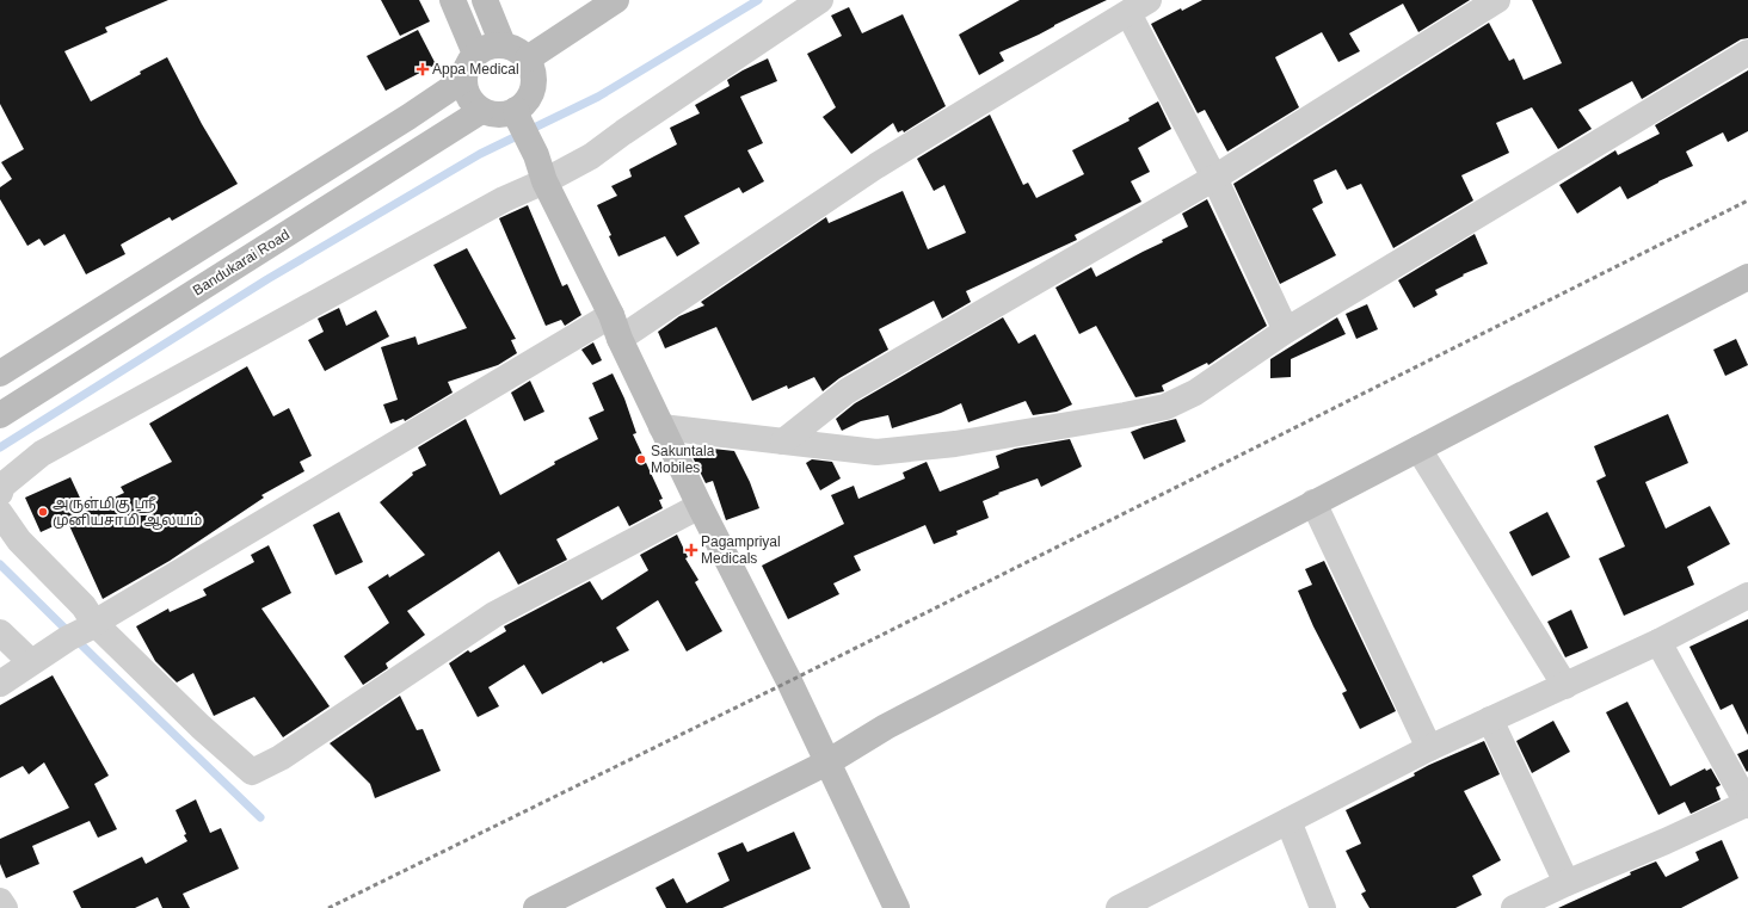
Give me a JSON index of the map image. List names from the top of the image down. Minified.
{"streets":{"main road":["Bandukarai Road"]},"places":{"health":["Appa Medical","Pagampriyal Medicals"],"other":["Sakuntala Mobiles","அருள்மிகு ஶ்ரீ முனியசாமி ஆலயம்"]}}
